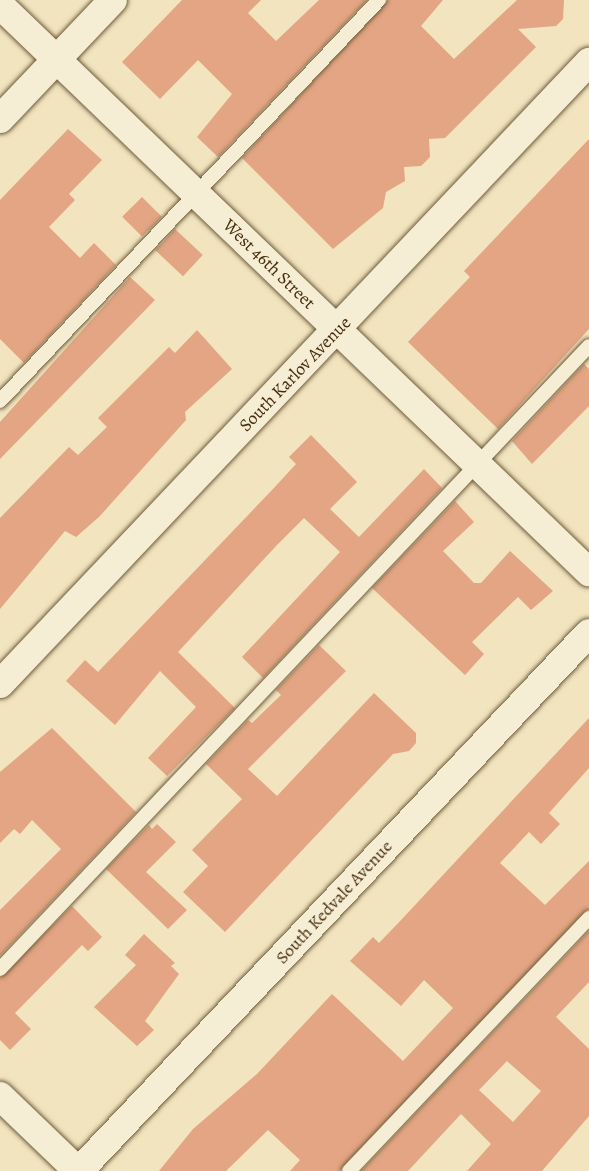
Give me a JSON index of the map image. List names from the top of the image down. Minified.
{"streets":{"street":["West 46th Street","South Karlov Avenue","South Kedvale Avenue"]},"crossings":[["West 46th Street","South Karlov Avenue"]]}
